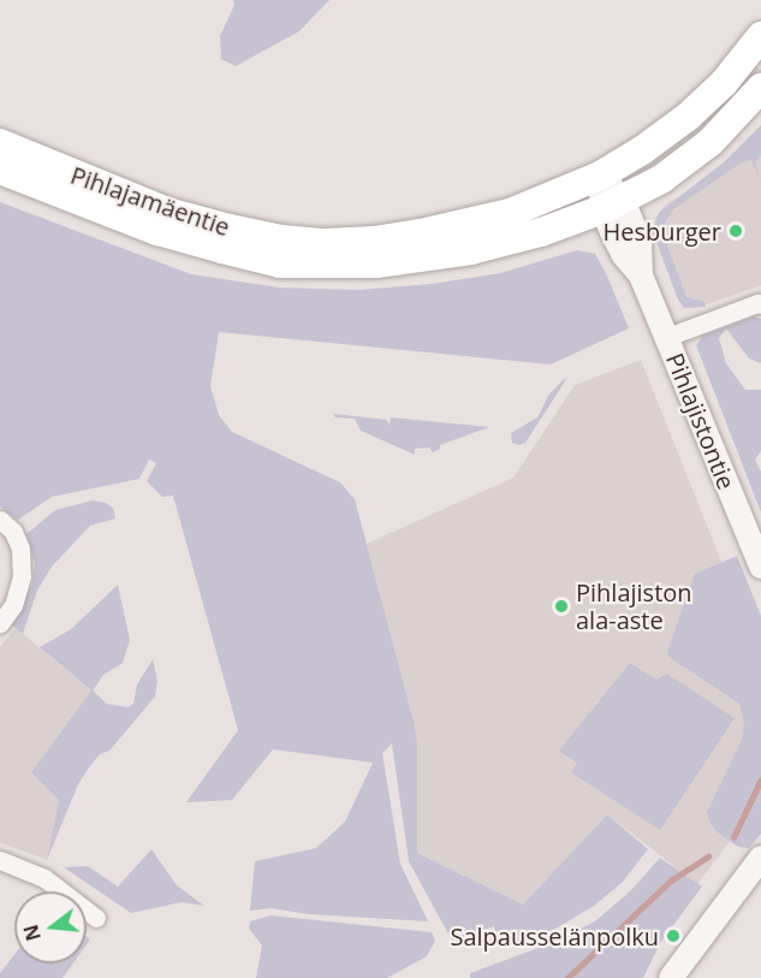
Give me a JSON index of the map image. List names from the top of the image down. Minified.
{"streets":{"main road":["Pihlajamäentie"],"street":["Pihlajistontie"]},"crossings":[["Pihlajamäentie","Pihlajistontie"]],"places":["Hesburger","Pihlajiston ala-aste","Salpausselänpolku"],"north":"left"}
